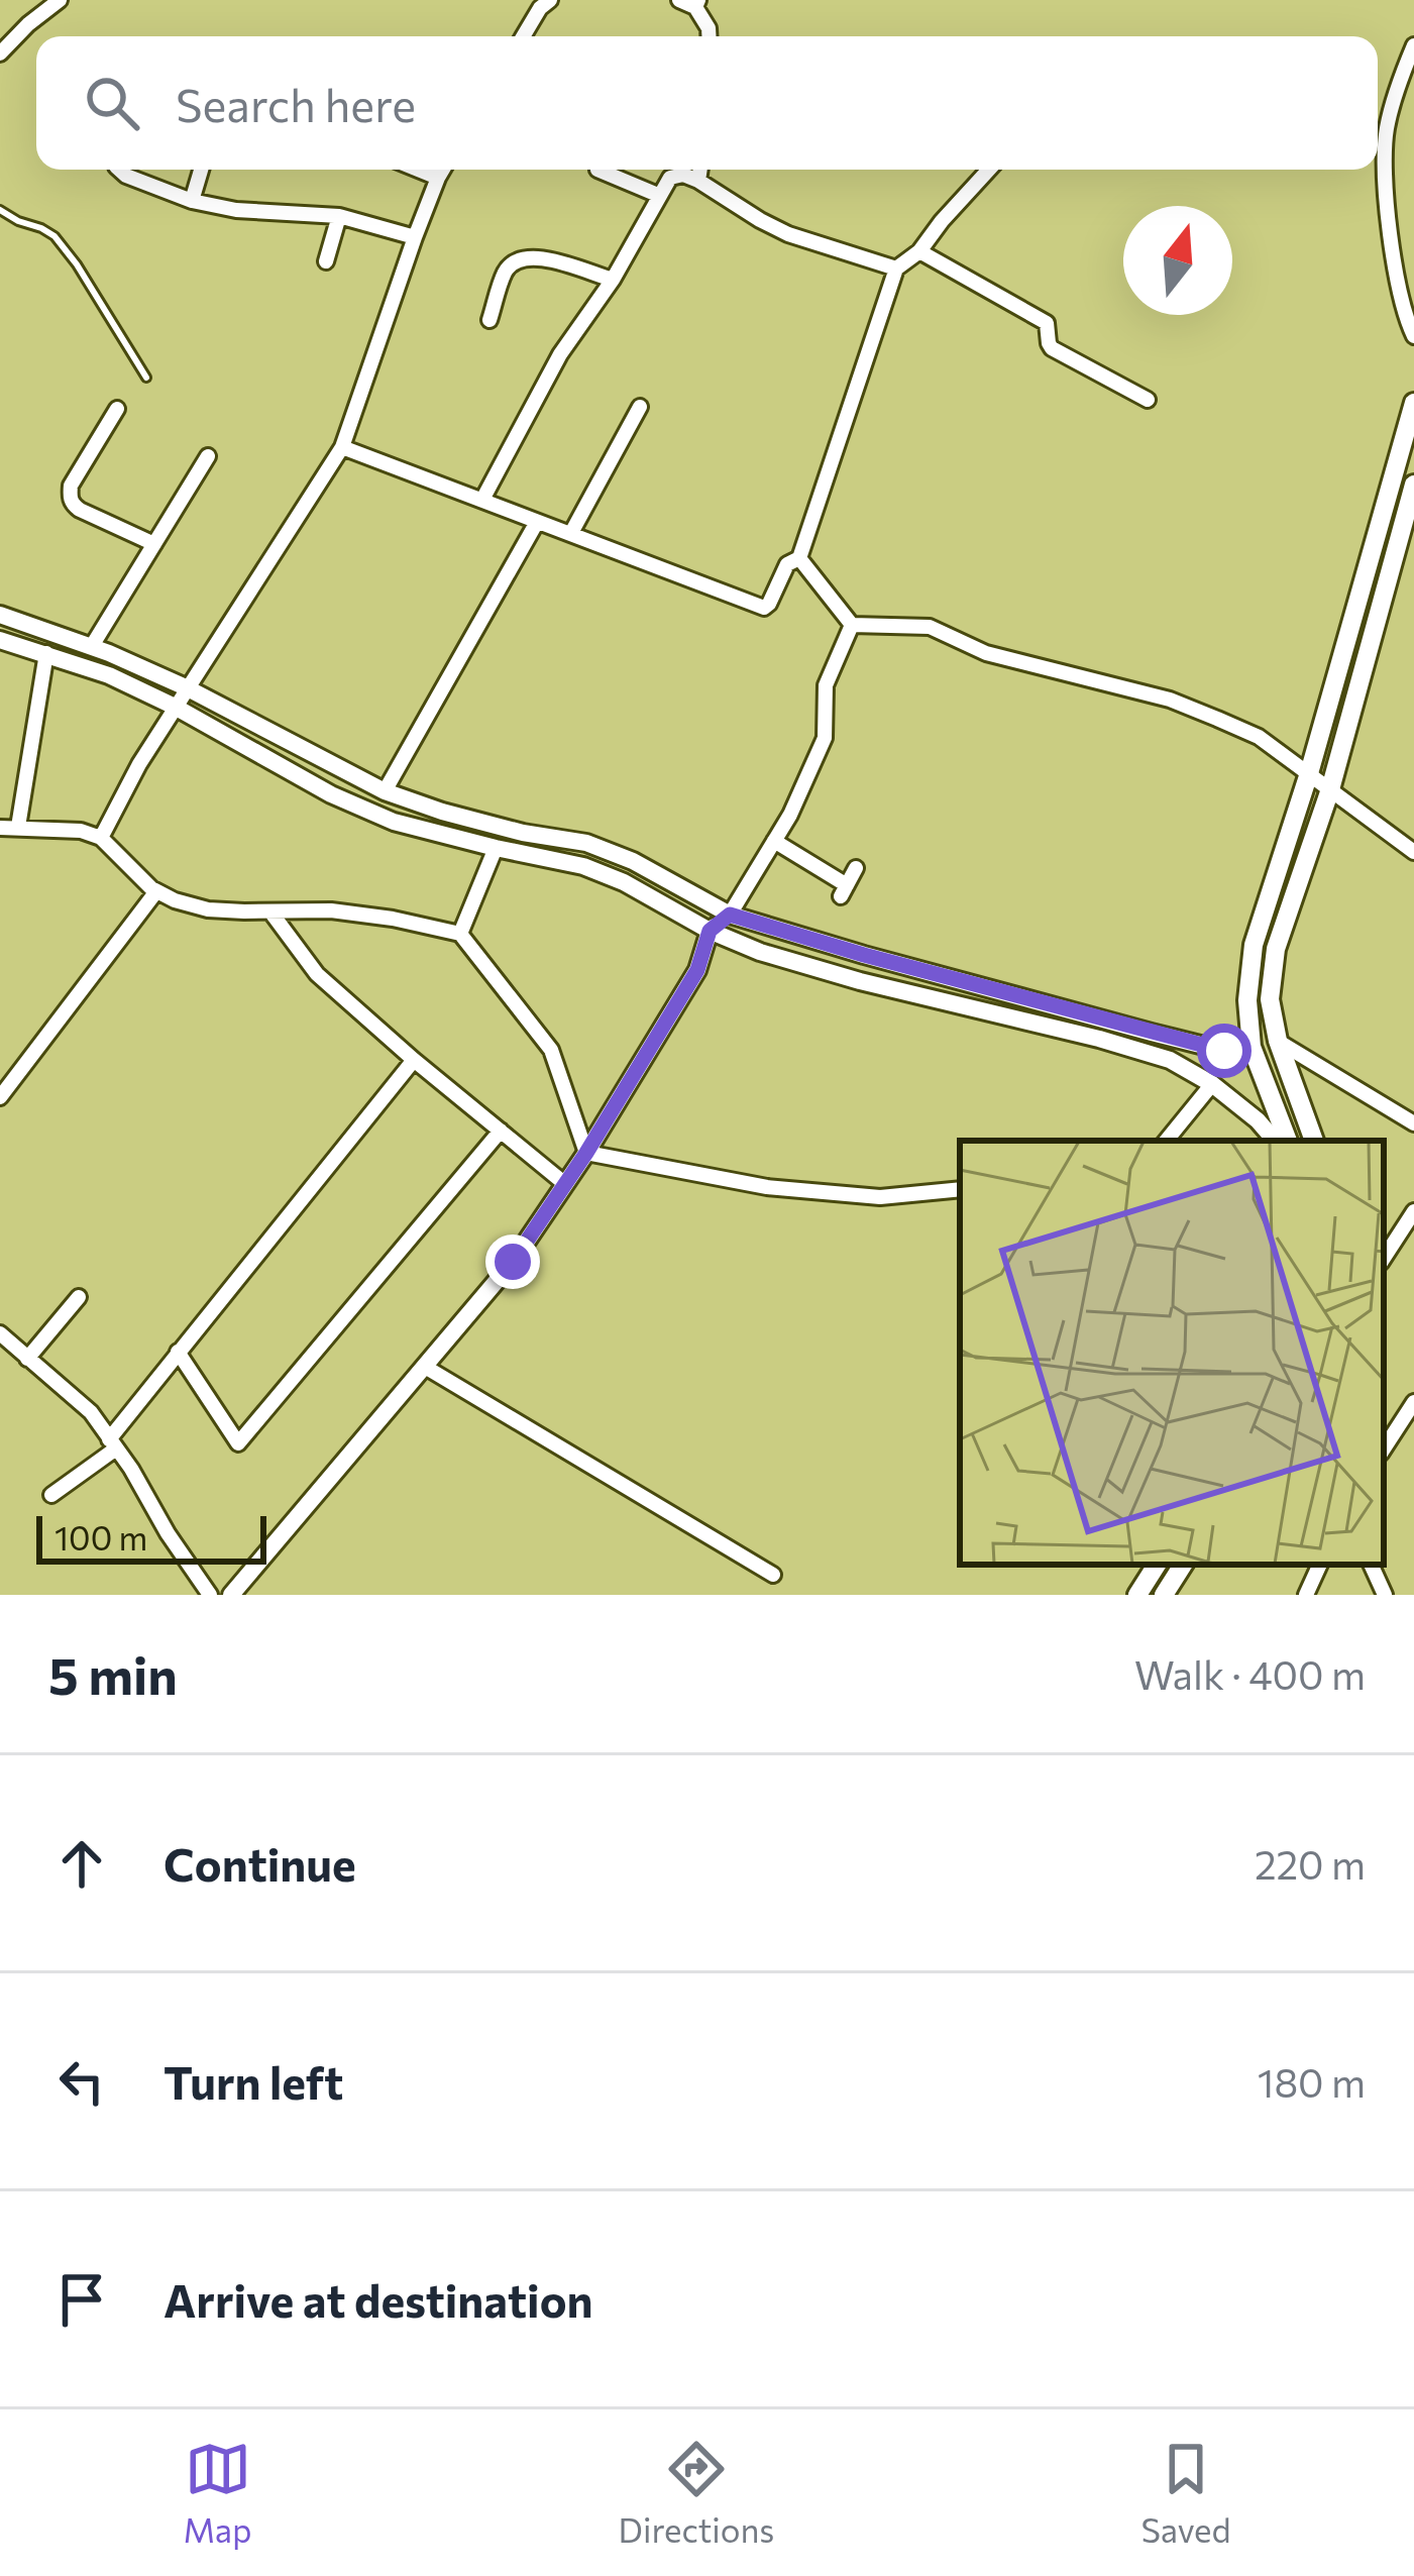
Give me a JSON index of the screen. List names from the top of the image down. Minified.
{"scale_bar":"100 m","north":"top","page":{"search":"Search here","scale":"100 m","heading":["5 min","Walk · 400 m"],"list":[["Continue","220 m"],["Turn left","180 m"],"Arrive at destination"],"nav":["Map","Directions","Saved"]}}
